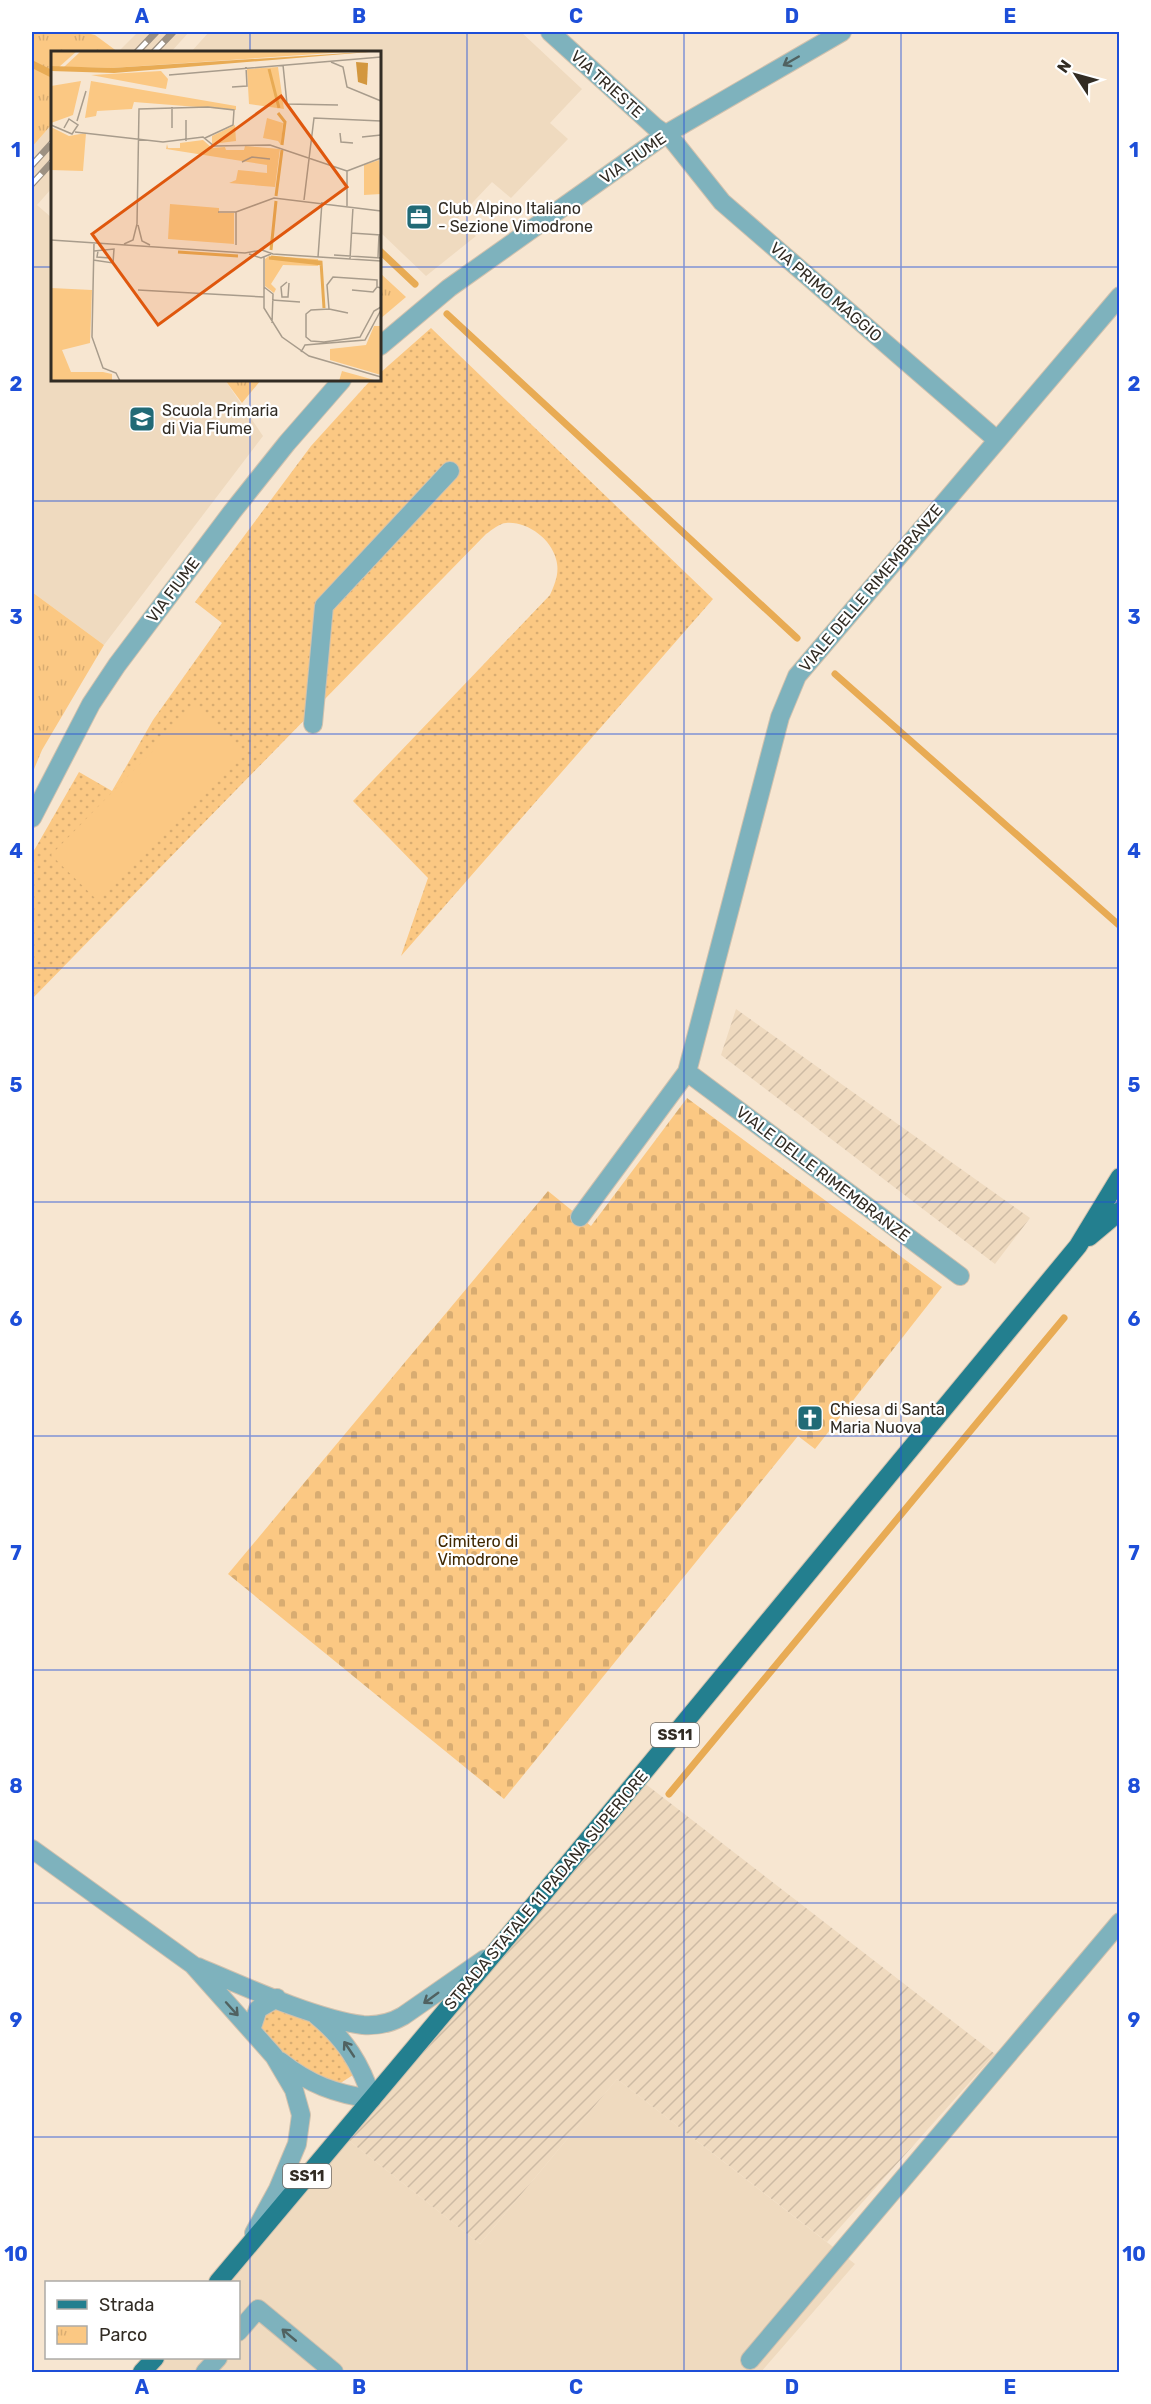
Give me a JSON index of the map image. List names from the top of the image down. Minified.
{"streets":{"main road":["SS11","STRADA STATALE 11 PADANA SUPERIORE"],"street":["VIA TRIESTE","VIA FIUME","VIA PRIMO MAGGIO","VIALE DELLE RIMEMBRANZE"]},"crossings":[["VIA TRIESTE","VIA FIUME"],["VIA TRIESTE","VIA PRIMO MAGGIO"],["VIA FIUME","VIA PRIMO MAGGIO"],["VIA PRIMO MAGGIO","VIALE DELLE RIMEMBRANZE"]],"parks":["Cimitero di Vimodrone"],"places":{"office":["Club Alpino Italiano - Sezione Vimodrone"],"school or university":["Scuola Primaria di Via Fiume"],"church":["Chiesa di Santa Maria Nuova"]},"legend":["Strada","Parco"],"north":"top left","grid":{"columns":["A","B","C","D","E"],"rows":["1","2","3","4","5","6","7","8","9","10"]}}
